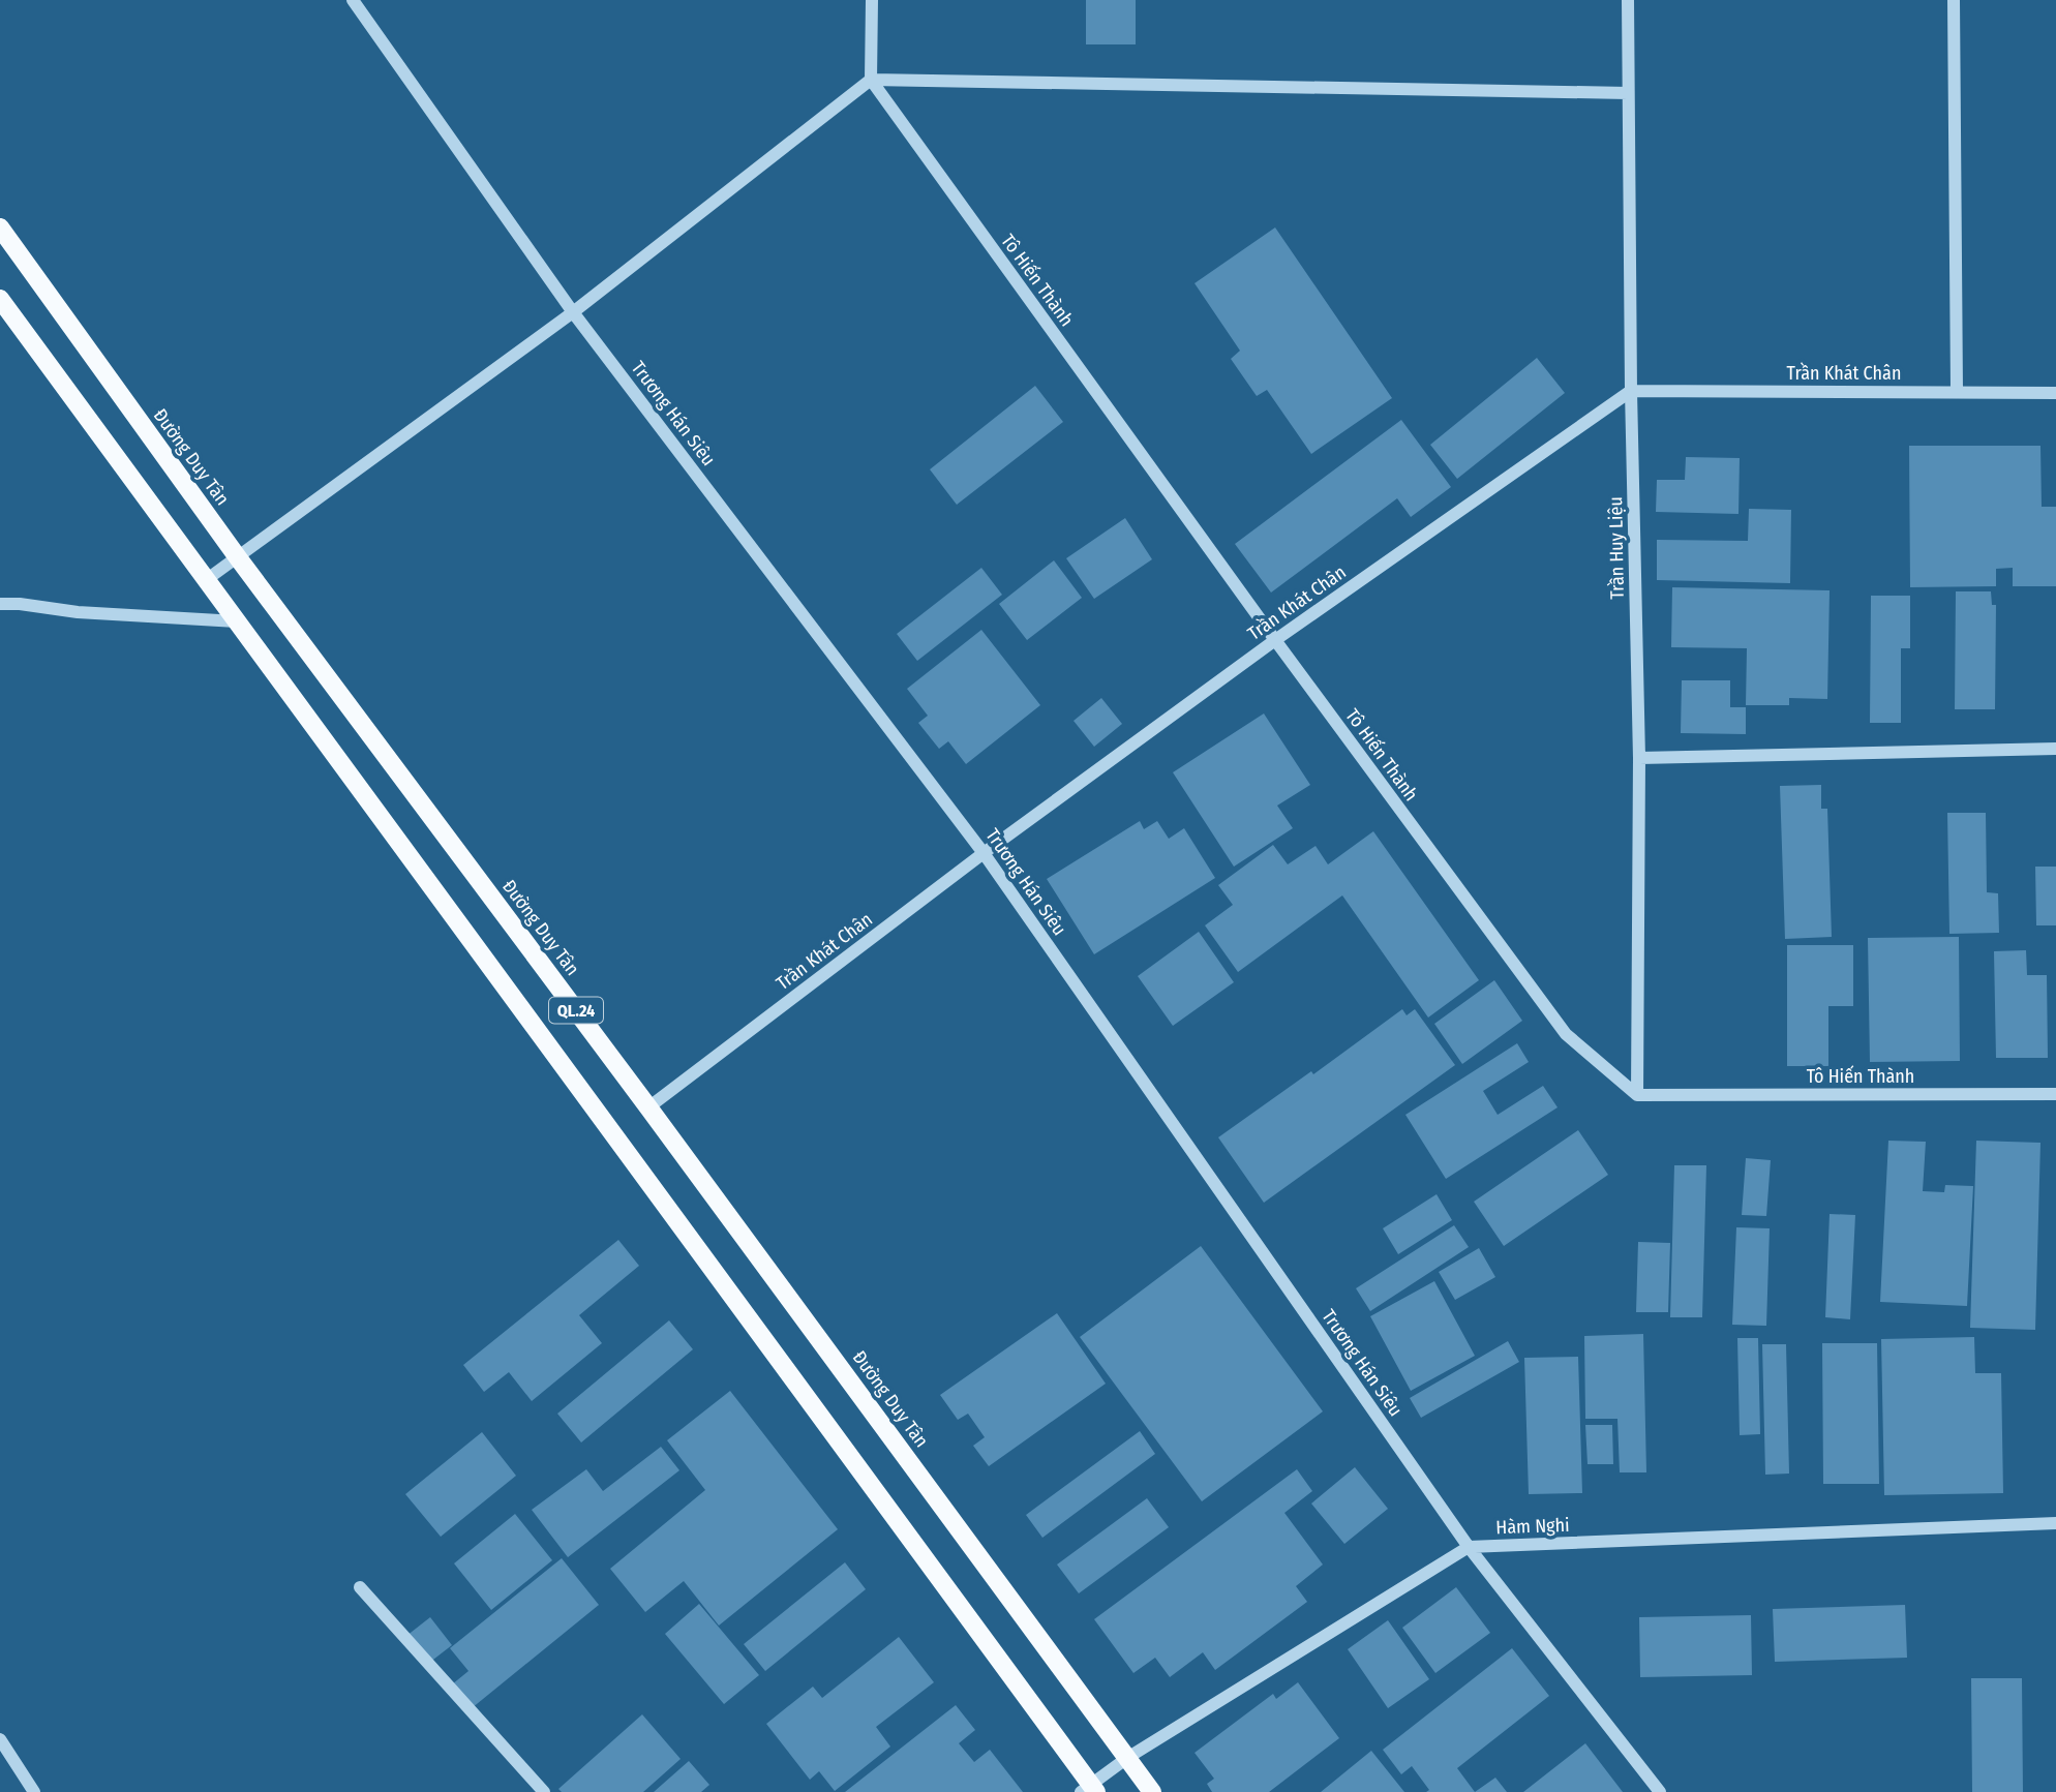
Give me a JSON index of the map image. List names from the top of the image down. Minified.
{"streets":{"main road":["Đường Duy Tân","QL.24"],"street":["Tô Hiến Thành","Trần Khát Chân","Trương Hán Siêu","Trần Huy Liệu","Hàm Nghi"]},"crossings":[["Tô Hiến Thành","Trần Khát Chân"],["Tô Hiến Thành","Trần Huy Liệu"],["Trần Khát Chân","Trương Hán Siêu"],["Trần Khát Chân","Đường Duy Tân"],["Trần Khát Chân","Trần Huy Liệu"],["Trương Hán Siêu","Hàm Nghi"],["Đường Duy Tân","Hàm Nghi"],["QL.24","Hàm Nghi"]]}
